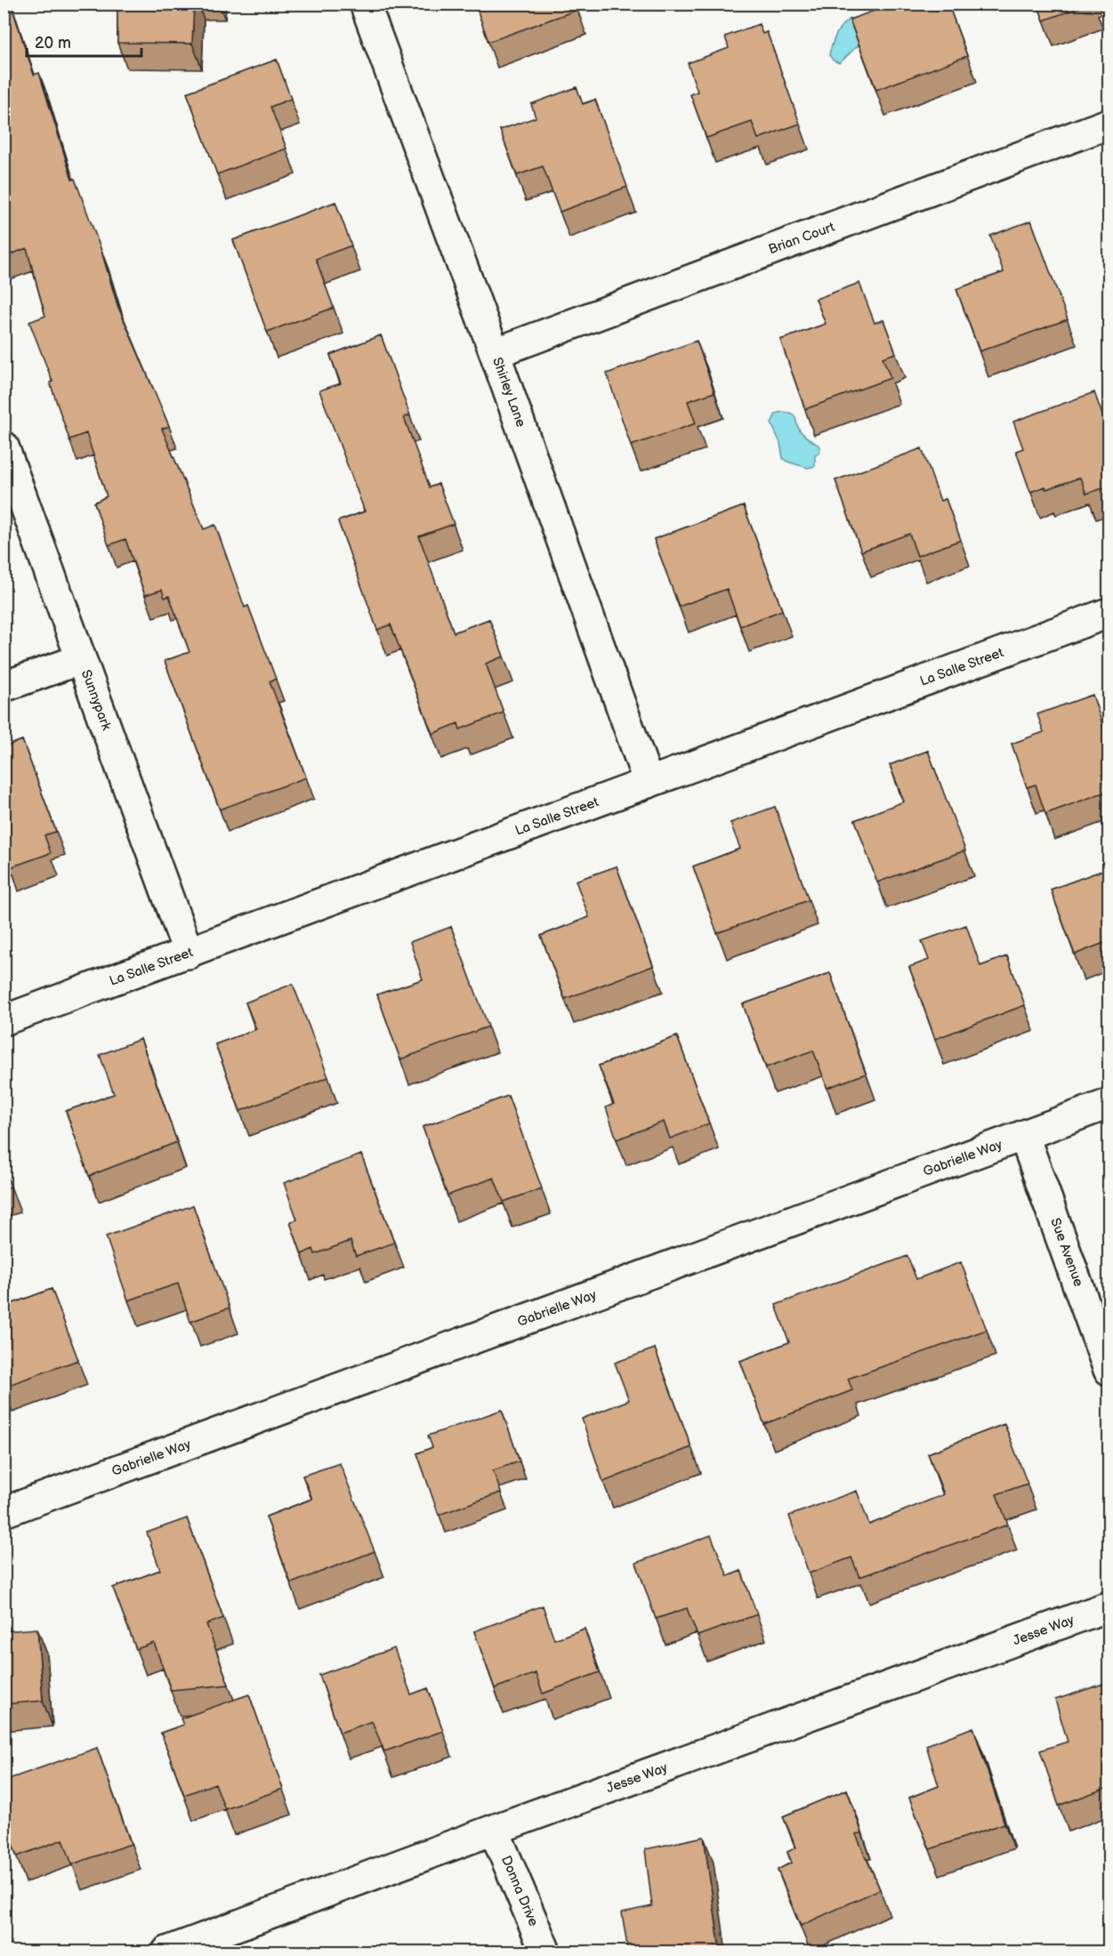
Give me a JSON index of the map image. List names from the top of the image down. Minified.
{"streets":{"street":["Brian Court","Shirley Lane","La Salle Street","Sunnypark","Gabrielle Way","Sue Avenue","Jesse Way","Donna Drive"]},"crossings":[["Brian Court","Shirley Lane"],["Shirley Lane","La Salle Street"],["La Salle Street","Sunnypark"],["Gabrielle Way","Sue Avenue"],["Jesse Way","Donna Drive"]],"scale_bar":"20 m"}
